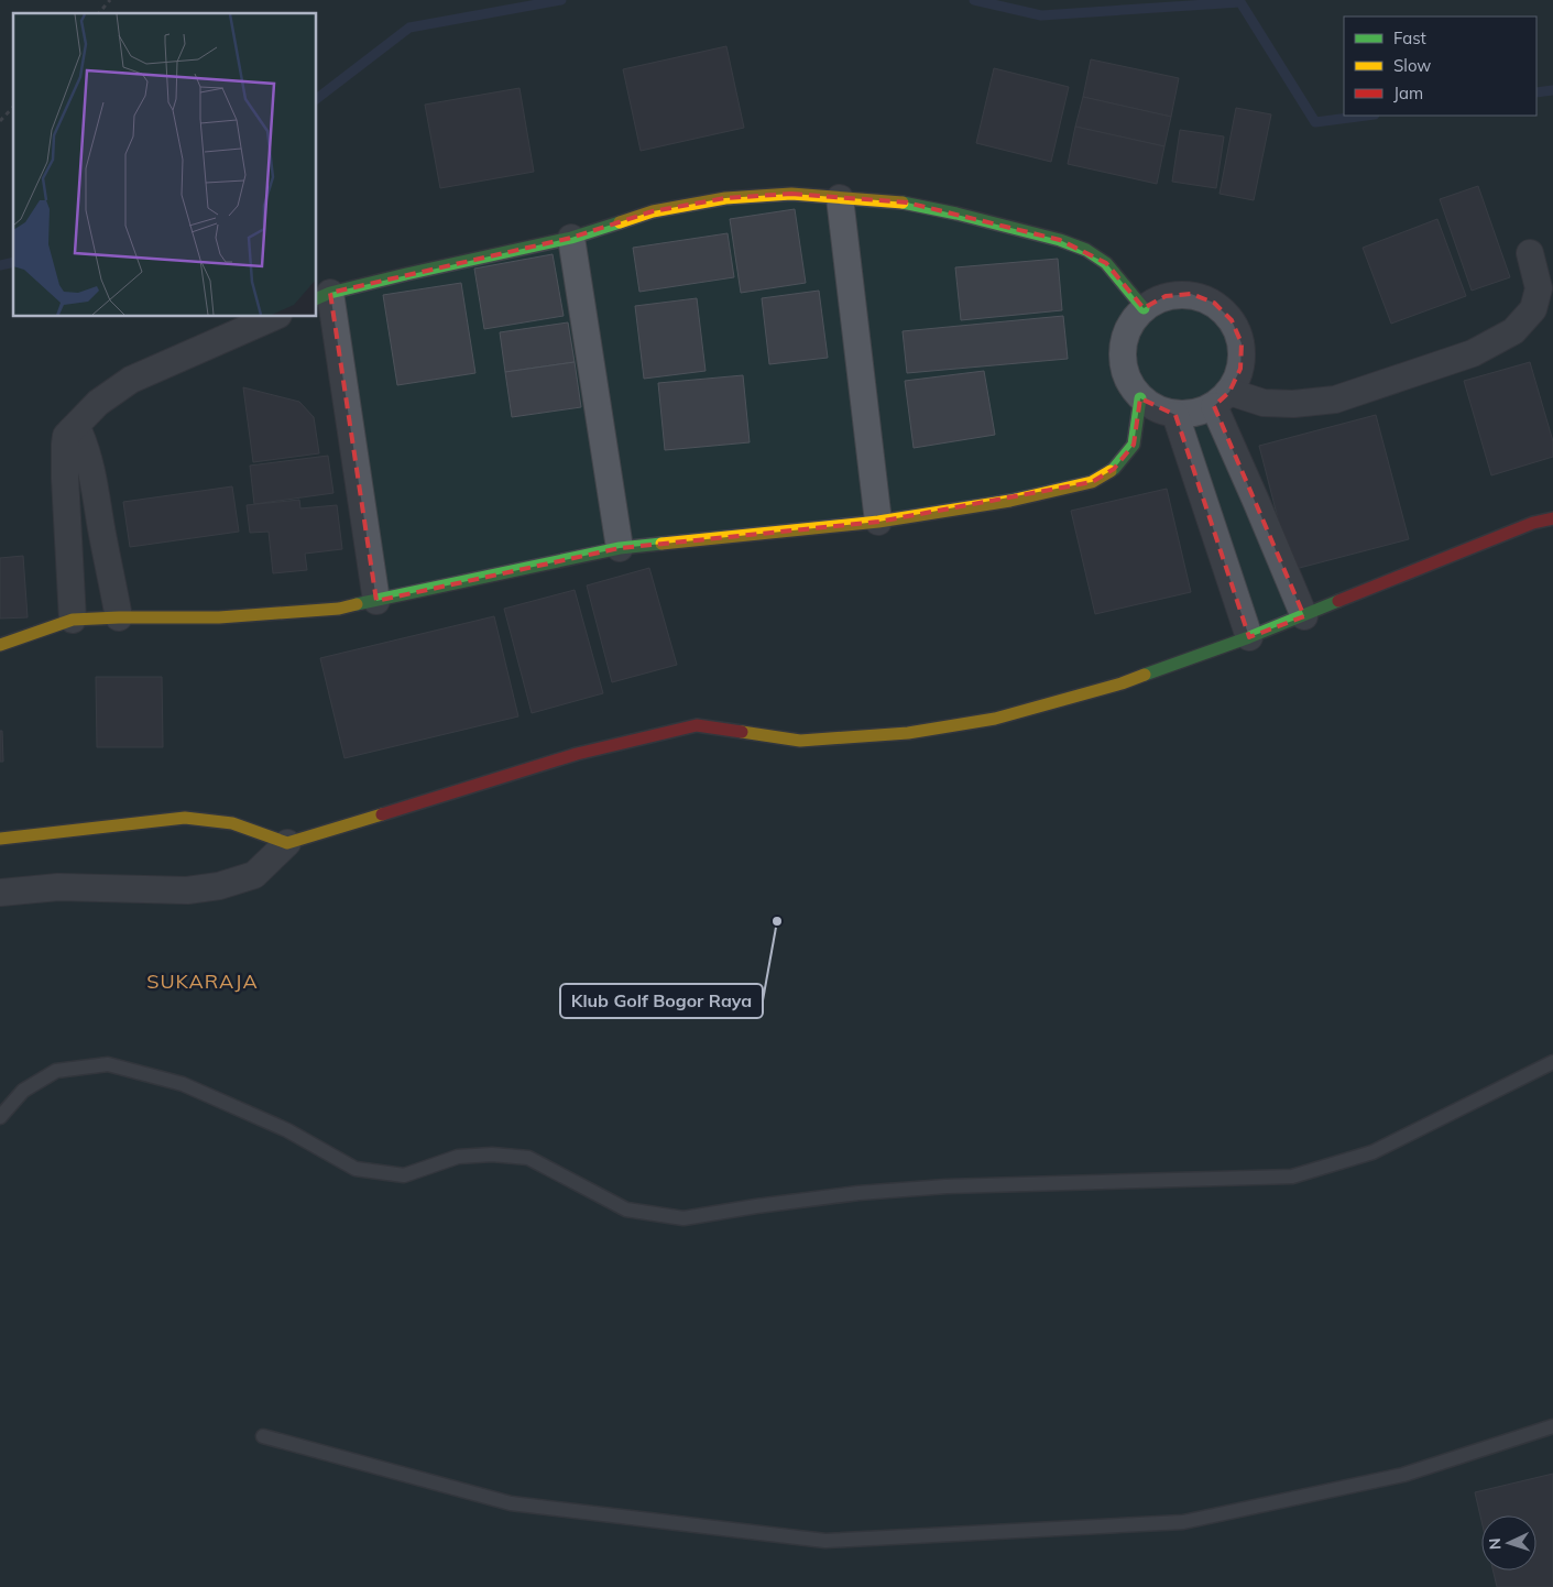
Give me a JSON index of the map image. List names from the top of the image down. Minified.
{"districts":["SUKARAJA"],"places":["Klub Golf Bogor Raya"],"legend":["Fast","Slow","Jam"],"north":"left"}
